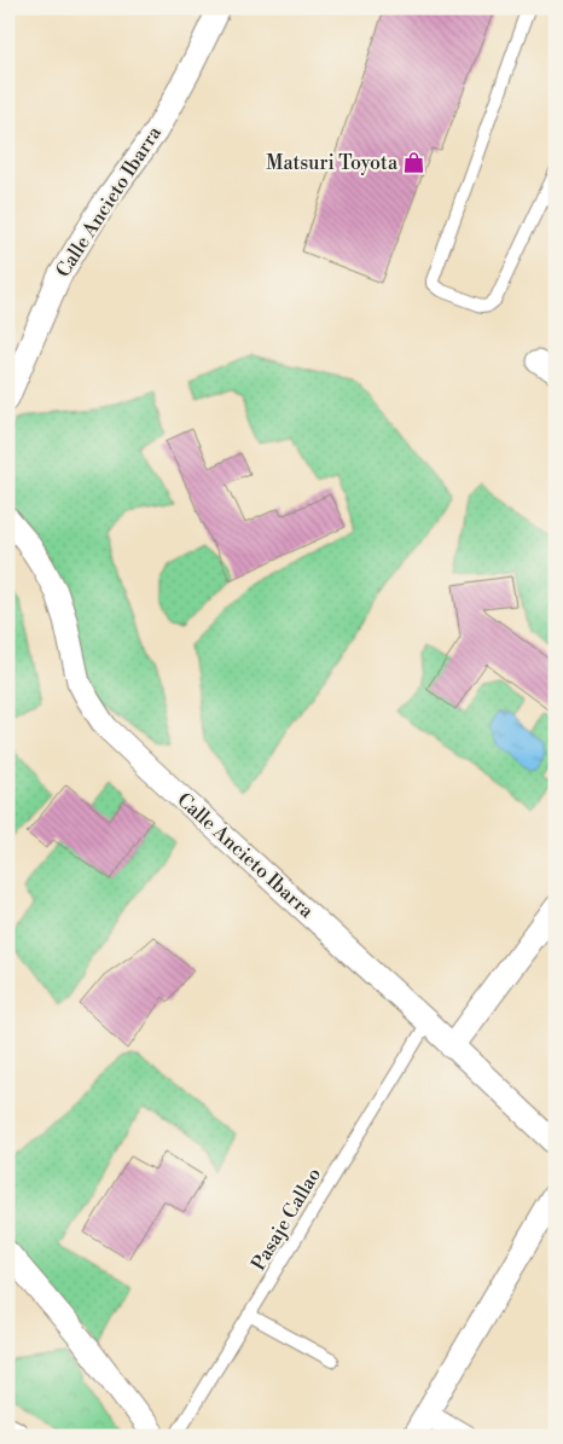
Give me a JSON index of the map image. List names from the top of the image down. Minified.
{"streets":{"street":["Calle Ancieto Ibarra"],"lane":["Pasaje Callao"]},"crossings":[["Calle Ancieto Ibarra","Pasaje Callao"]],"places":{"shop":["Matsuri Toyota"]}}
